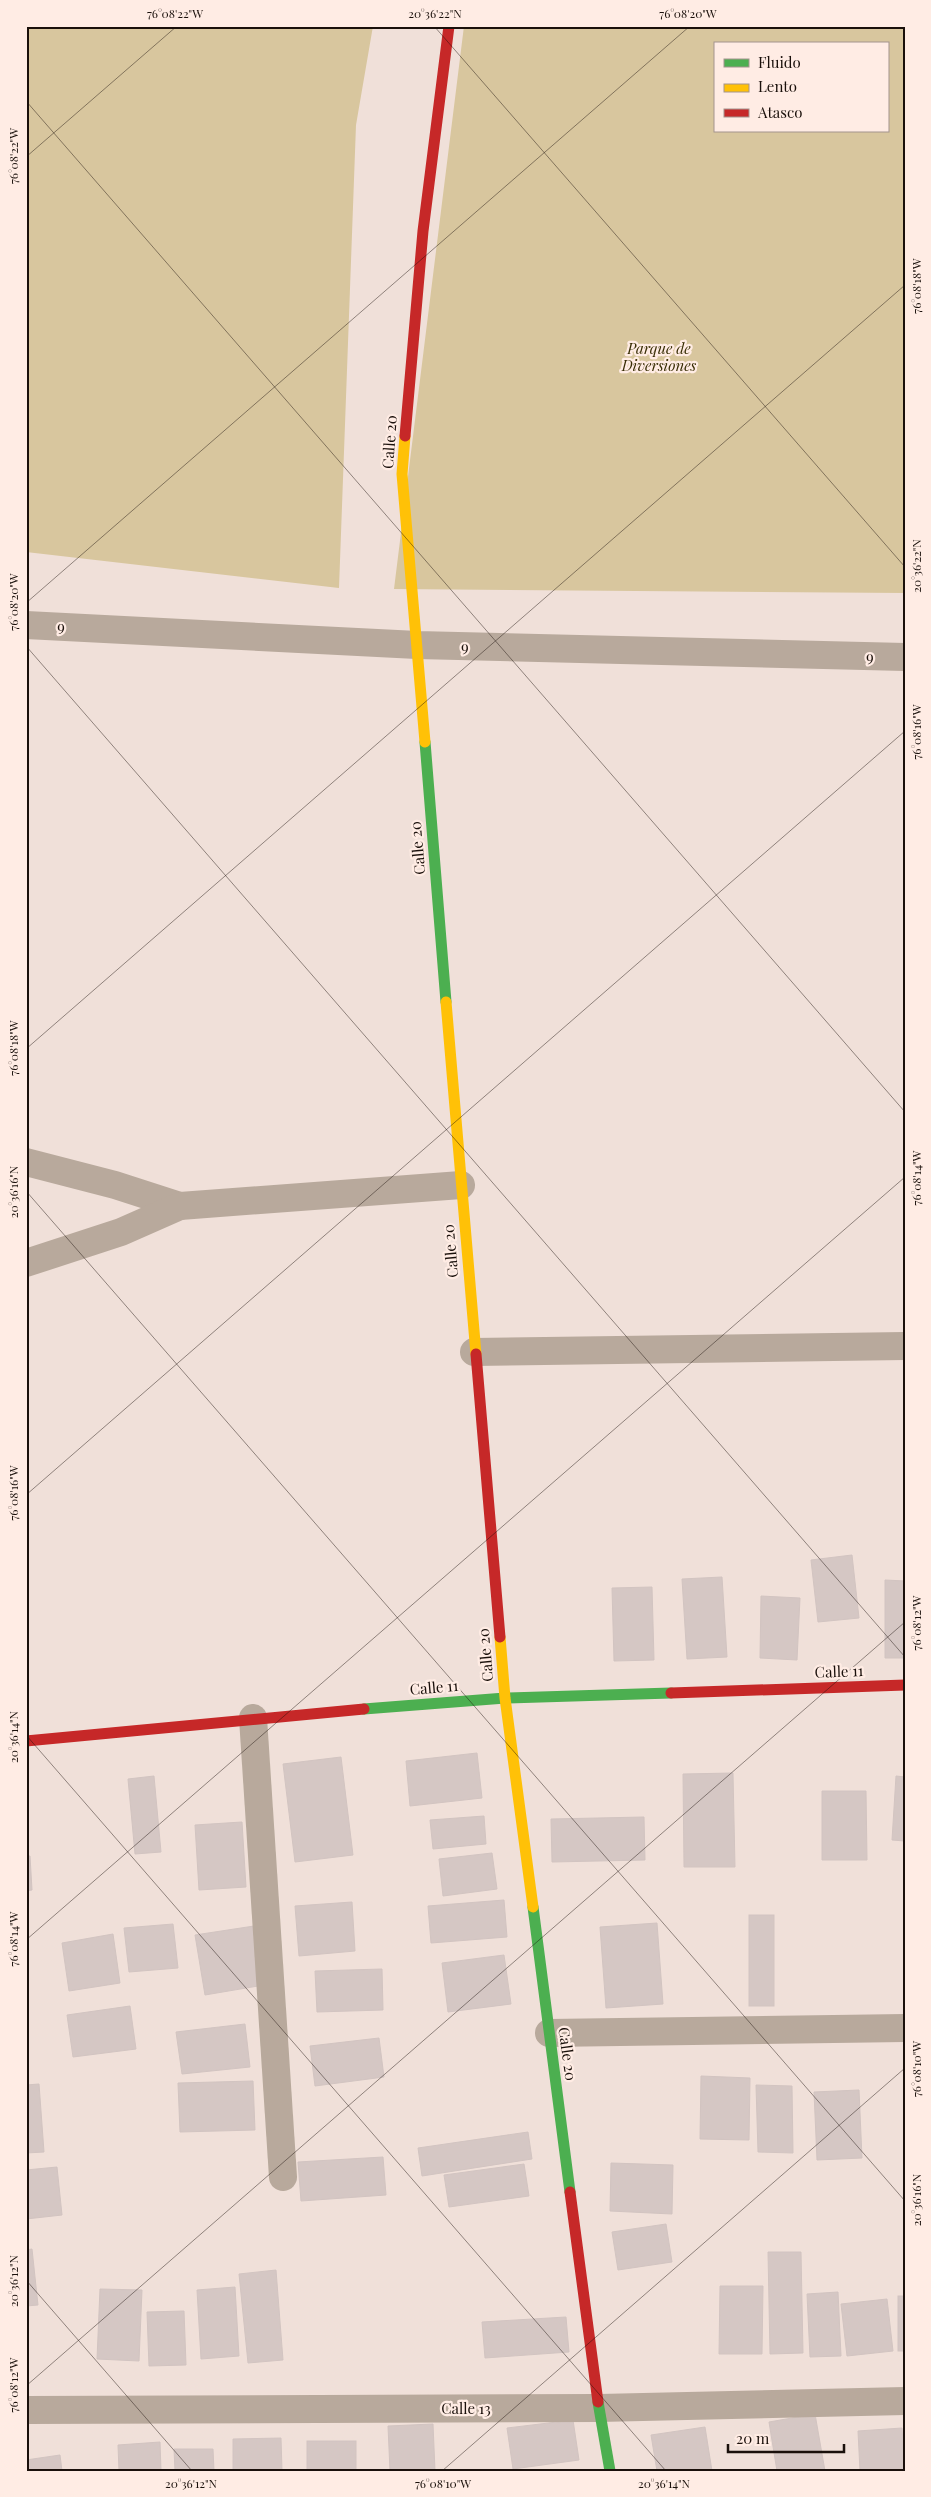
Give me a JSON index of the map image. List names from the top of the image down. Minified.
{"streets":{"street":["Calle 20","9","Calle 11","Calle 13"]},"crossings":[["Calle 20","9"],["Calle 20","Calle 11"],["Calle 20","Calle 13"]],"parks":["Parque de Diversiones"],"legend":["Fluido","Lento","Atasco"],"scale_bar":"20 m","coordinates":["76°08'22\"W","20°36'22\"N","76°08'20\"W","76°08'18\"W","76°08'16\"W","76°08'14\"W","20°36'16\"N","76°08'12\"W","20°36'14\"N","76°08'10\"W","20°36'12\"N"]}
